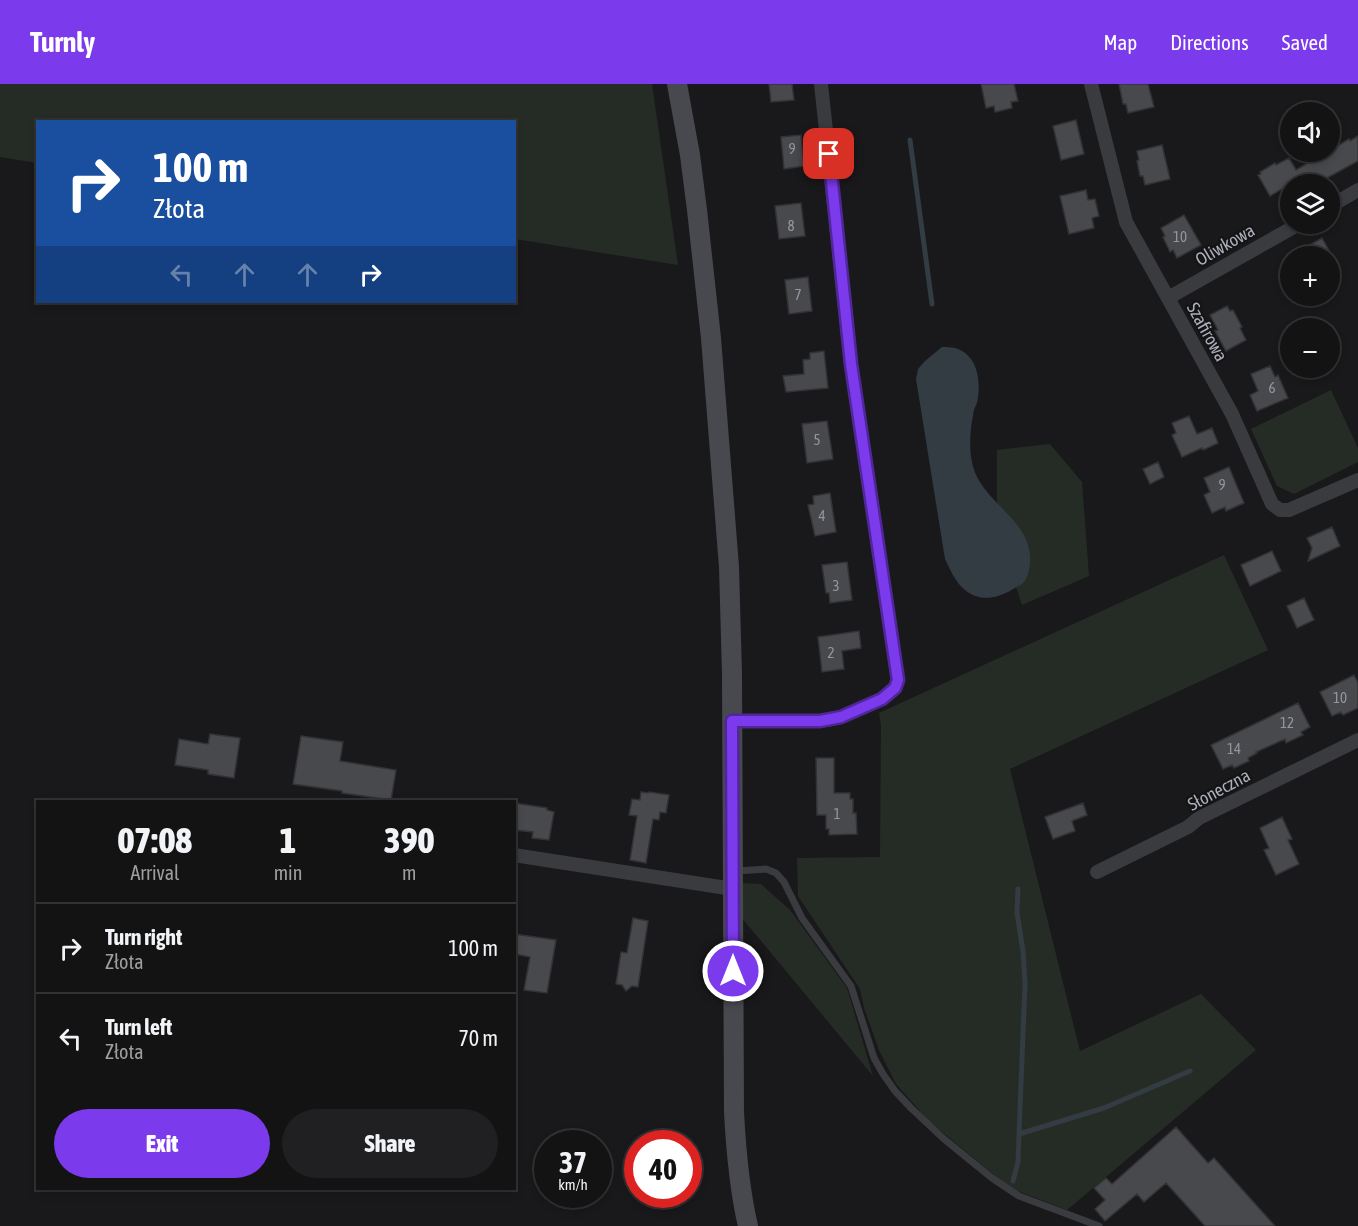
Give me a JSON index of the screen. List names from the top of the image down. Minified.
{"streets":{"street":["Oliwkowa","Szafirowa","Słoneczna"]},"crossings":[["Oliwkowa","Szafirowa"]],"house_numbers":["9","8","10","7","6","5","9","4","3","2","10","12","14","1"],"page":{"header":"Turnly","nav":["Map","Directions","Saved"],"map_buttons":["+","−"],"turn":["100 m","Złota"],"eta":["07:08","Arrival","1","min","390","m"],"list":[{"name":"Turn right","note":"Złota","value":"100 m"},{"name":"Turn left","note":"Złota","value":"70 m"}],"buttons":["Exit","Share"],"speed":"37 km/h","limit":"40"}}
